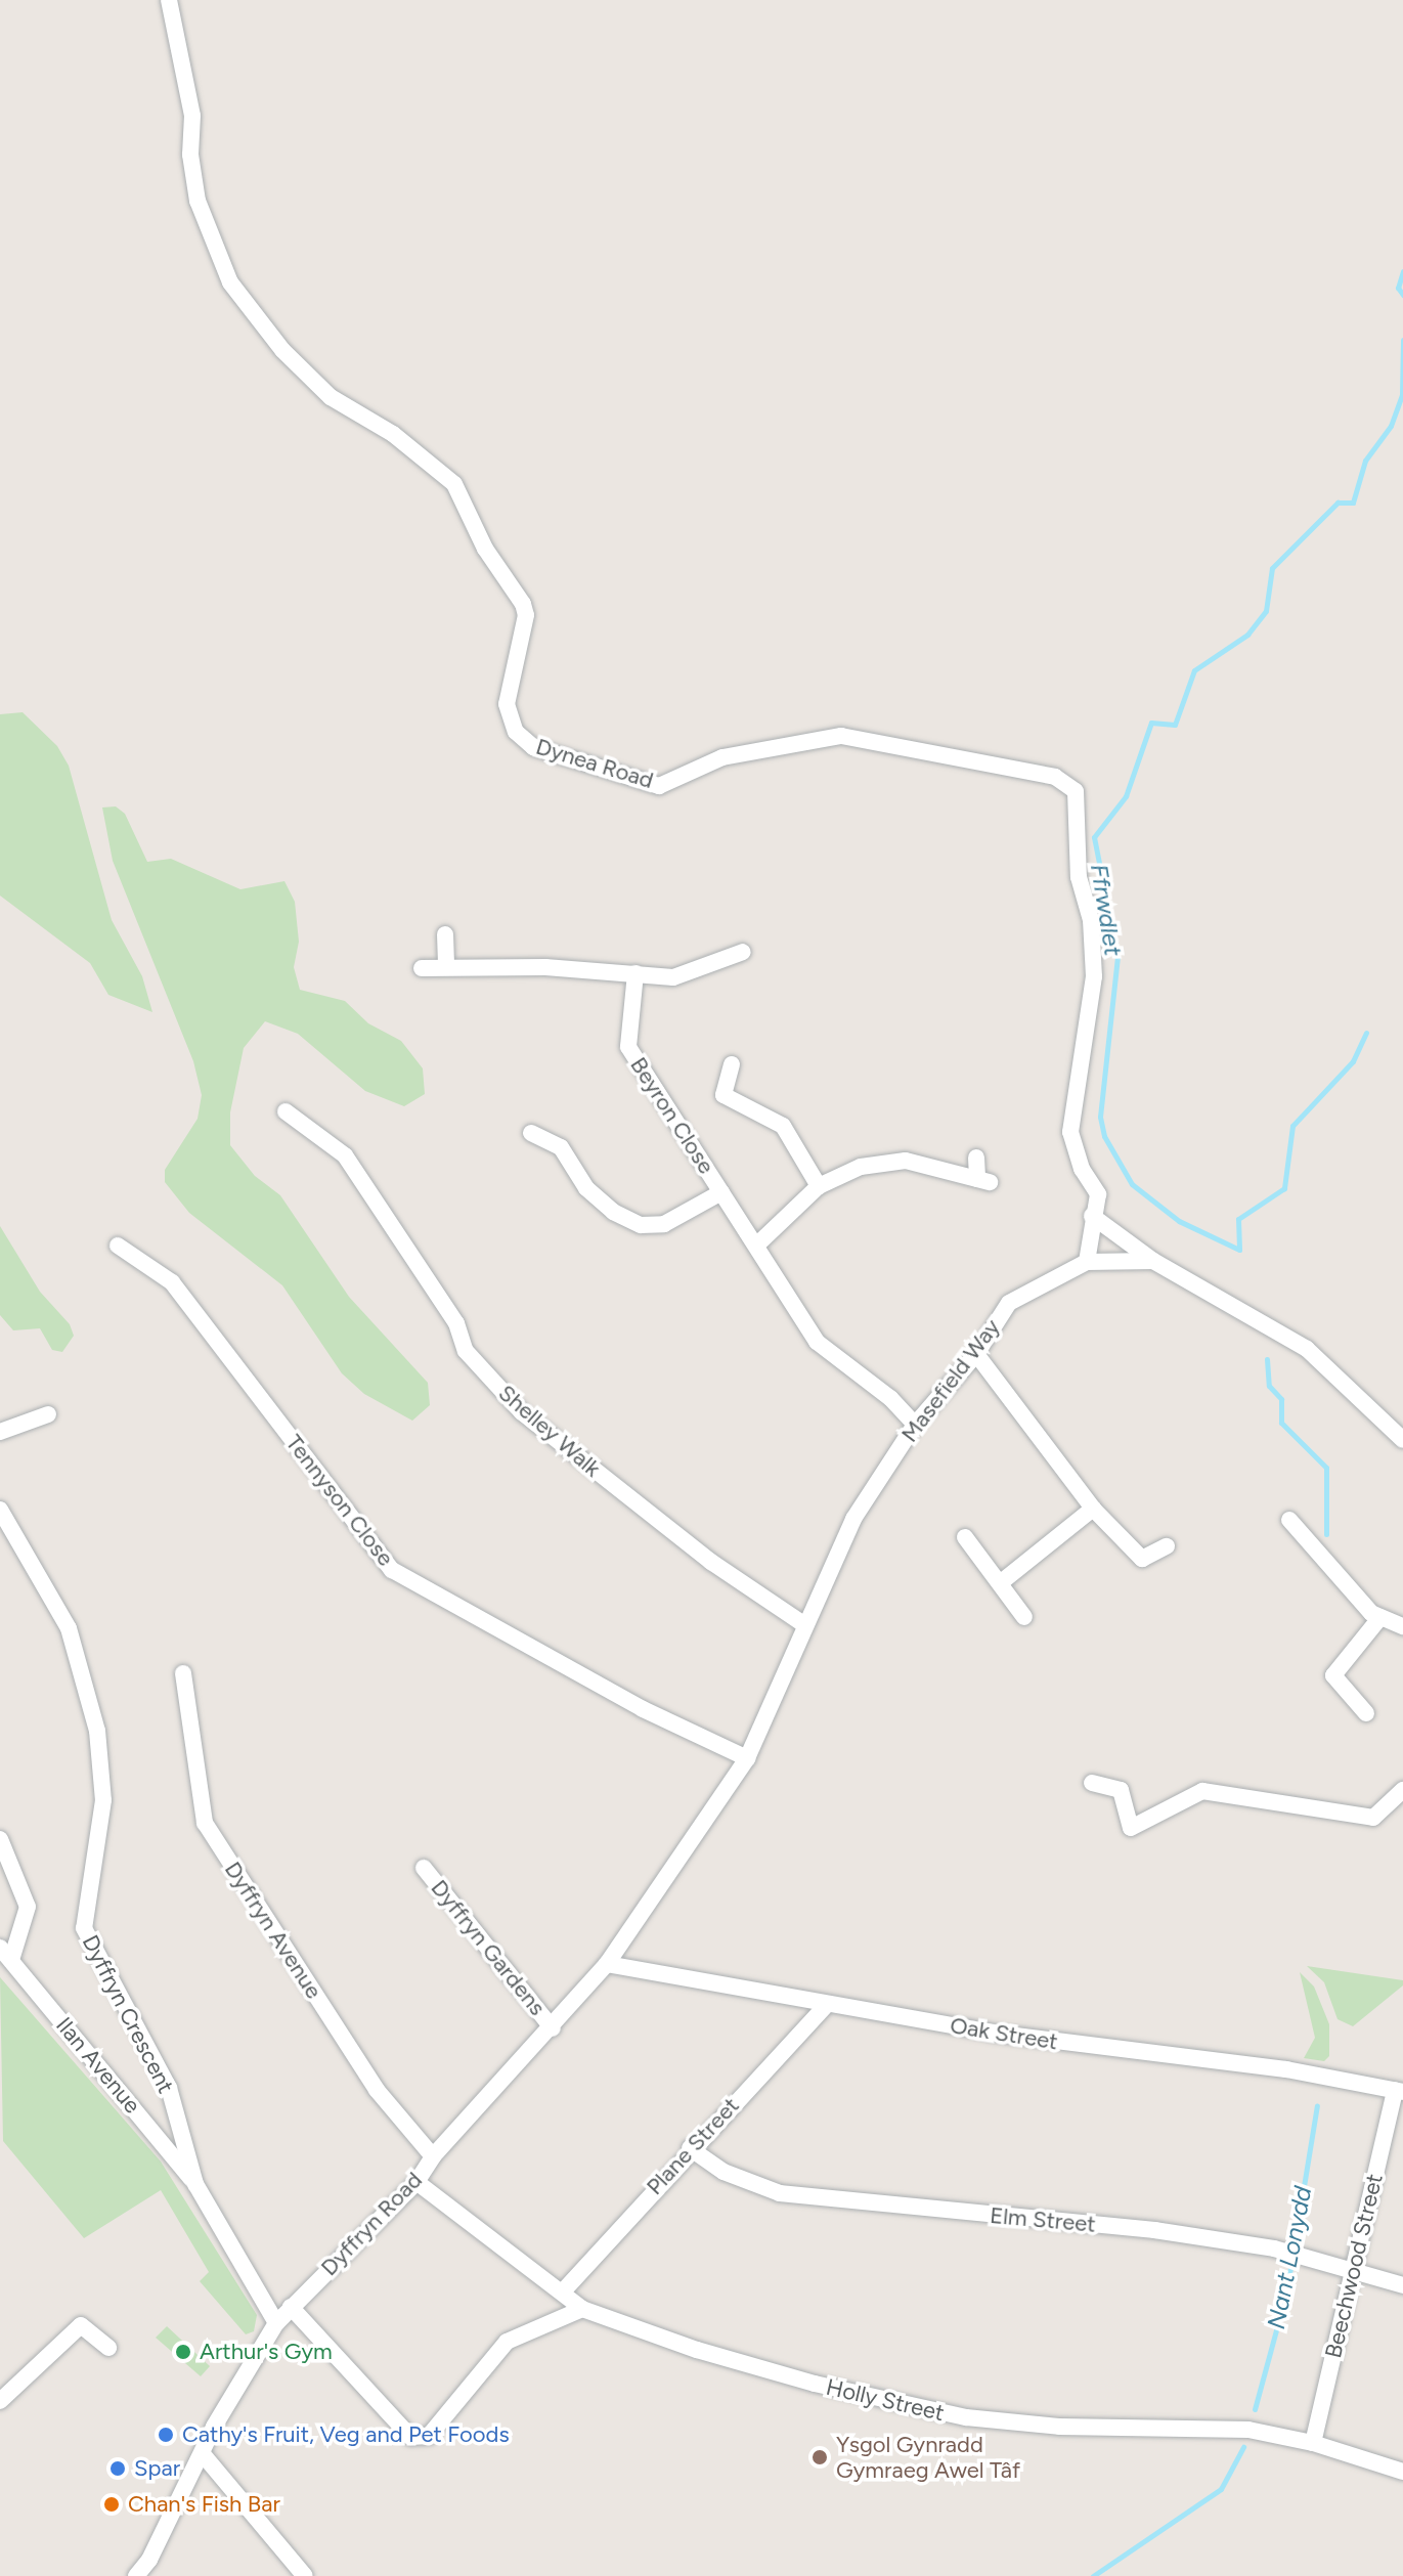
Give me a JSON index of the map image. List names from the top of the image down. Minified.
{"streets":{"street":["Dynea Road","Beyron Close","Masefield Way","Shelley Walk","Tennyson Close","Dyffryn Avenue","Dyffryn Gardens","Dyffryn Crescent","Oak Street","Ilan Avenue","Plane Street","Elm Street","Dyffryn Road","Beechwood Street","Holly Street"]},"crossings":[["Dynea Road","Masefield Way"],["Beyron Close","Masefield Way"],["Masefield Way","Shelley Walk"],["Masefield Way","Tennyson Close"],["Masefield Way","Dyffryn Road"],["Dyffryn Avenue","Dyffryn Road"],["Dyffryn Gardens","Dyffryn Road"],["Dyffryn Crescent","Ilan Avenue"],["Dyffryn Crescent","Dyffryn Road"],["Oak Street","Plane Street"],["Oak Street","Dyffryn Road"],["Oak Street","Beechwood Street"],["Plane Street","Elm Street"],["Plane Street","Holly Street"],["Elm Street","Beechwood Street"],["Dyffryn Road","Holly Street"],["Beechwood Street","Holly Street"]],"water":["Ffrwdlet","Nant Lonydd"],"places":["Arthur's Gym","Cathy's Fruit, Veg and Pet Foods","Ysgol Gynradd Gymraeg Awel Tâf","Spar","Chan's Fish Bar"]}
